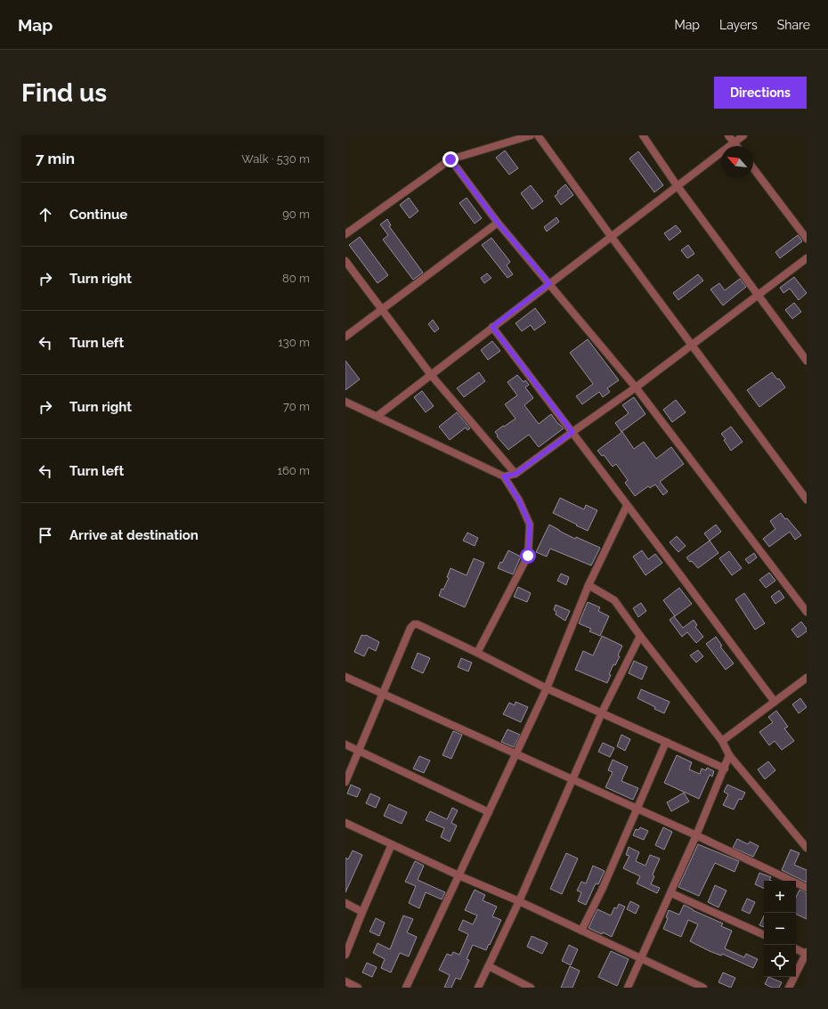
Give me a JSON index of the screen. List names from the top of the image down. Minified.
{"north":"top left","page":{"header":"Map","nav":["Map","Layers","Share"],"buttons":"Directions","title":"Find us","heading":["7 min","Walk · 530 m"],"list":[["Continue","90 m"],["Turn right","80 m"],["Turn left","130 m"],["Turn right","70 m"],["Turn left","160 m"],"Arrive at destination"],"map_buttons":["+","−"]}}
